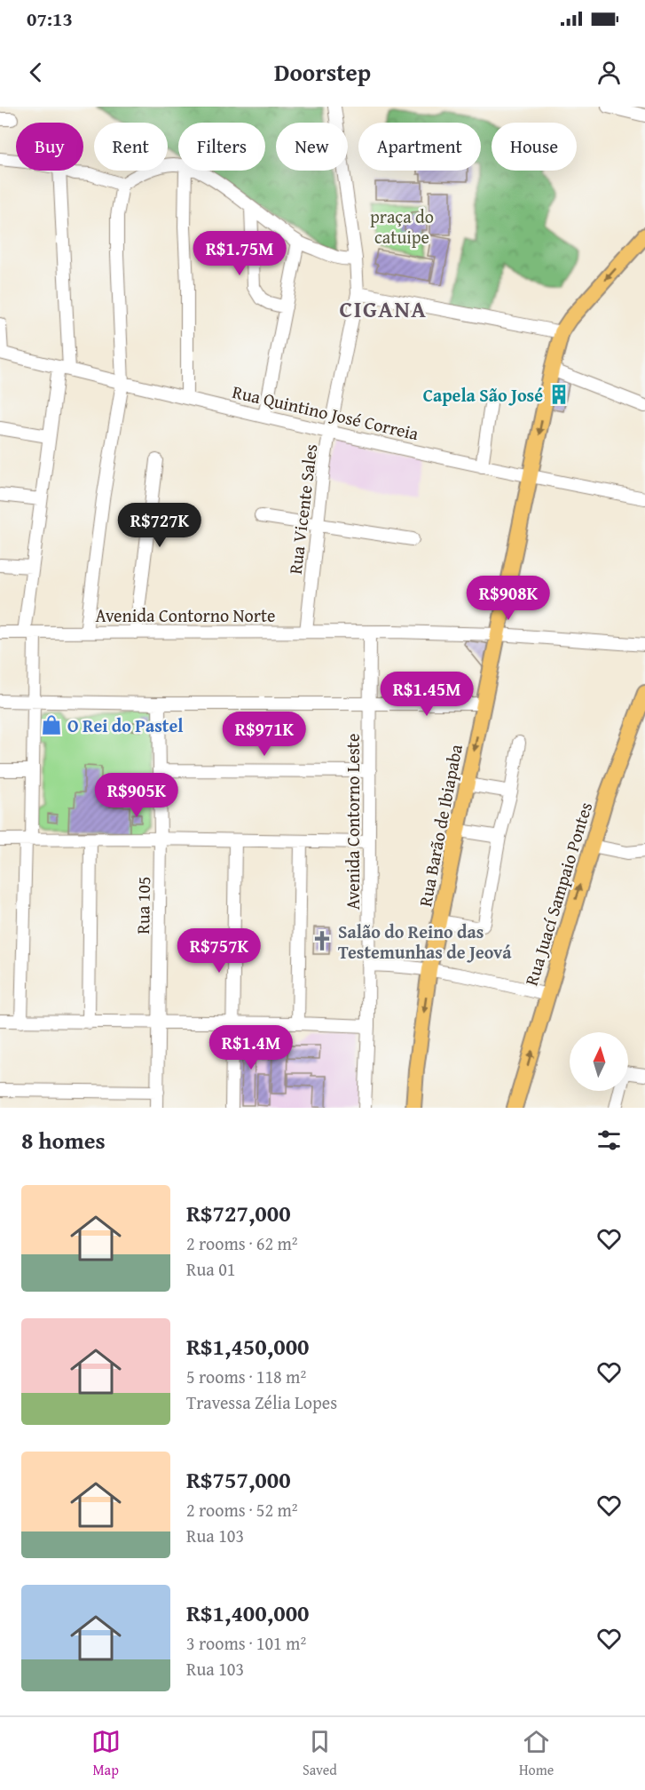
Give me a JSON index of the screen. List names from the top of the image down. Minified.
{"streets":{"main road":["Rua Barão de Ibiapaba","Rua Juací Sampaio Pontes"],"street":["Rua Quintino José Correia","Rua Vicente Sales","Avenida Contorno Norte","Avenida Contorno Leste","Rua 105"]},"crossings":[["Rua Quintino José Correia","Rua Vicente Sales"],["Rua Quintino José Correia","Rua Barão de Ibiapaba"],["Rua Vicente Sales","Avenida Contorno Norte"],["Avenida Contorno Norte","Avenida Contorno Leste"],["Avenida Contorno Norte","Rua Barão de Ibiapaba"]],"one_way":["Rua Barão de Ibiapaba","Rua Juací Sampaio Pontes"],"districts":["CIGANA"],"parks":["praça do catuipe"],"places":{"building":["Capela São José"],"shop":["O Rei do Pastel"],"church":["Salão do Reino das Testemunhas de Jeová"]},"north":"top","page":{"status":"07:13","header":"Doorstep","chip":["Buy","Rent","Filters","New","Apartment","House"],"price":["R$1.75M","R$727K","R$908K","R$1.45M","R$971K","R$905K","R$757K","R$1.4M"],"heading":"8 homes","list":[{"name":"R$727,000","note":"2 rooms · 62 m² · Rua 01"},{"name":"R$1,450,000","note":"5 rooms · 118 m² · Travessa Zélia Lopes"},{"name":"R$757,000","note":"2 rooms · 52 m² · Rua 103"},{"name":"R$1,400,000","note":"3 rooms · 101 m² · Rua 103"}],"tabs":["Map","Saved","Home"]}}
